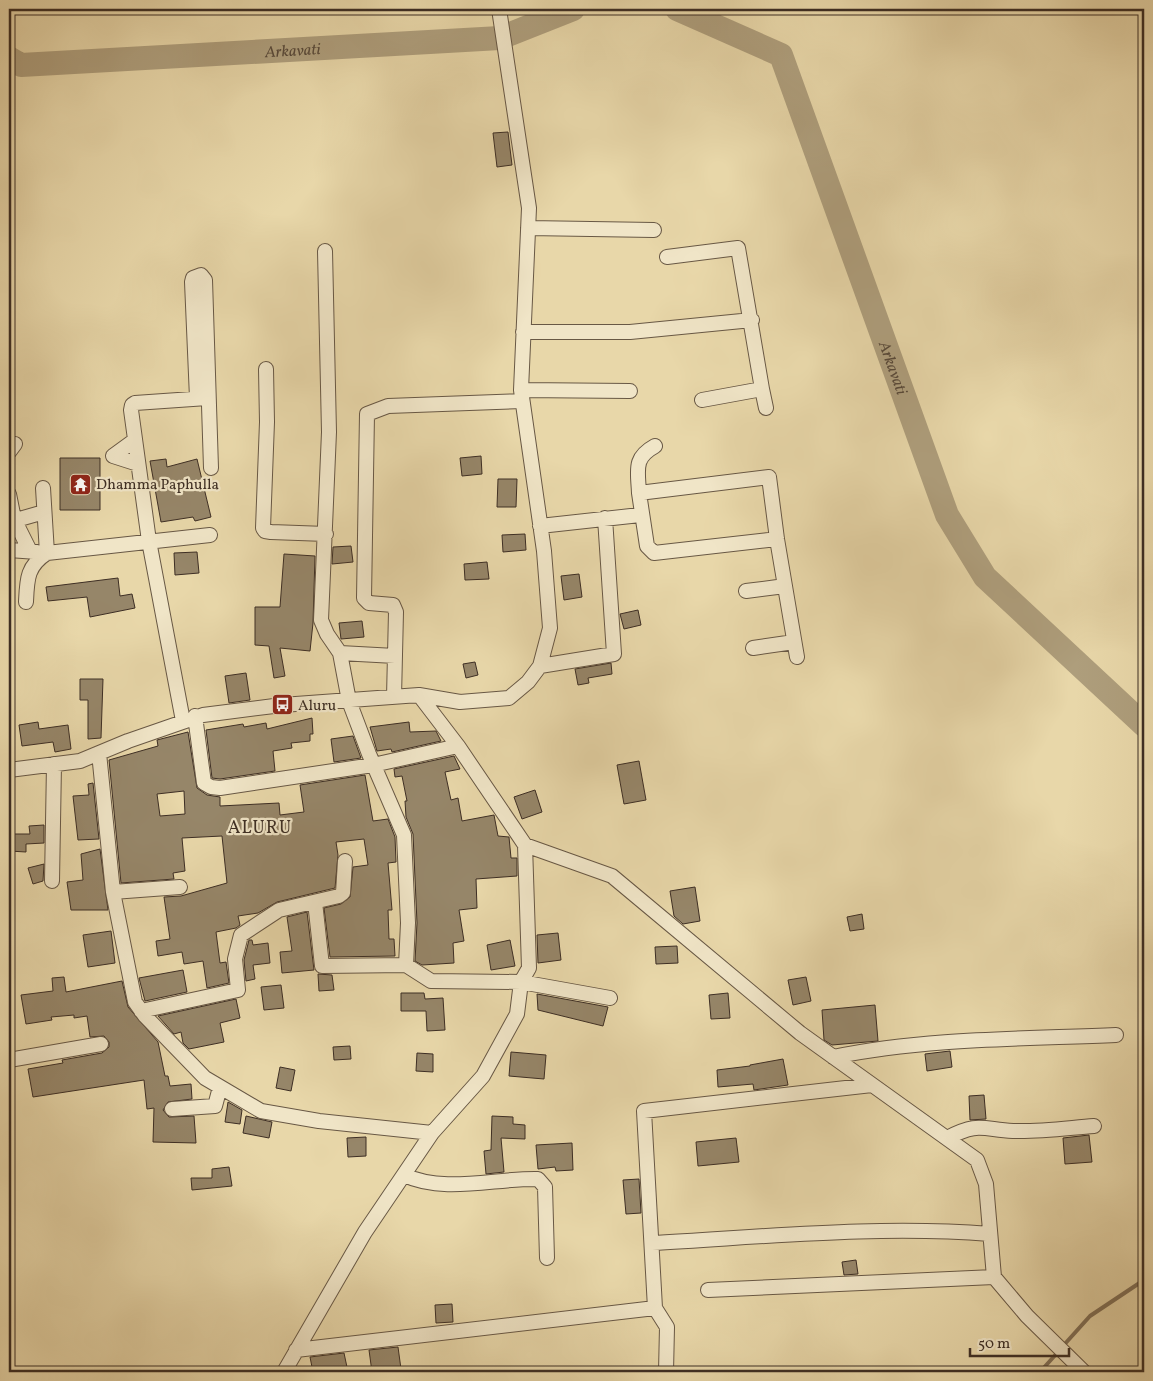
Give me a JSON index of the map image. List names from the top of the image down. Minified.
{"districts":["ALURU"],"water":["Arkavati"],"places":{"temple":["Dhamma Paphulla"],"bus stop":["Aluru"]},"scale_bar":"50 m"}
